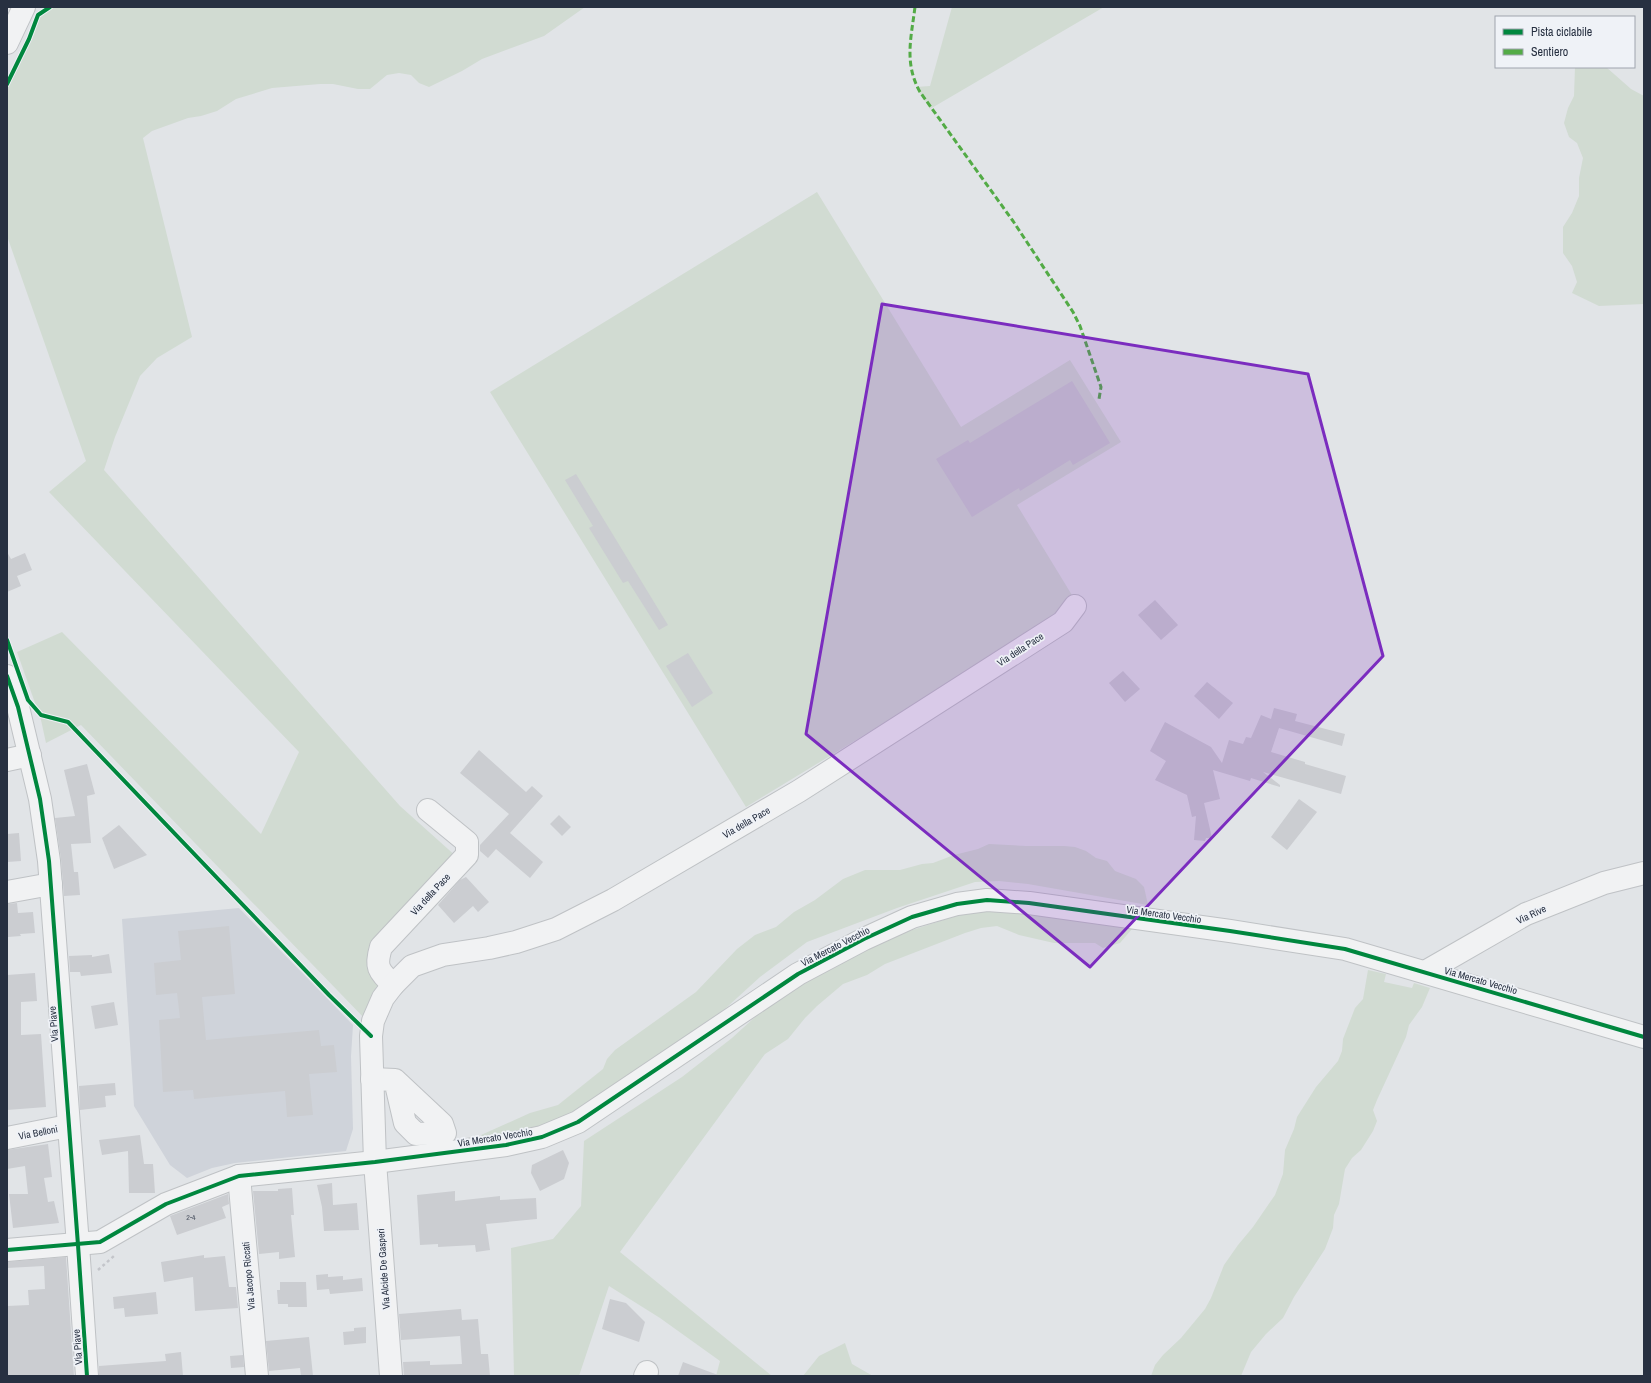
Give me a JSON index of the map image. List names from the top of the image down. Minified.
{"streets":{"street":["Via della Pace","Via Mercato Vecchio","Via Rive","Via Piave","Via Belloni","Via Alcide De Gasperi","Via Jacopo Riccati"]},"crossings":[["Via della Pace","Via Mercato Vecchio"],["Via della Pace","Via Alcide De Gasperi"],["Via Mercato Vecchio","Via Rive"],["Via Mercato Vecchio","Via Piave"],["Via Mercato Vecchio","Via Alcide De Gasperi"],["Via Mercato Vecchio","Via Jacopo Riccati"],["Via Piave","Via Belloni"]],"house_numbers":["2-4"],"legend":["Pista ciclabile","Sentiero"]}
